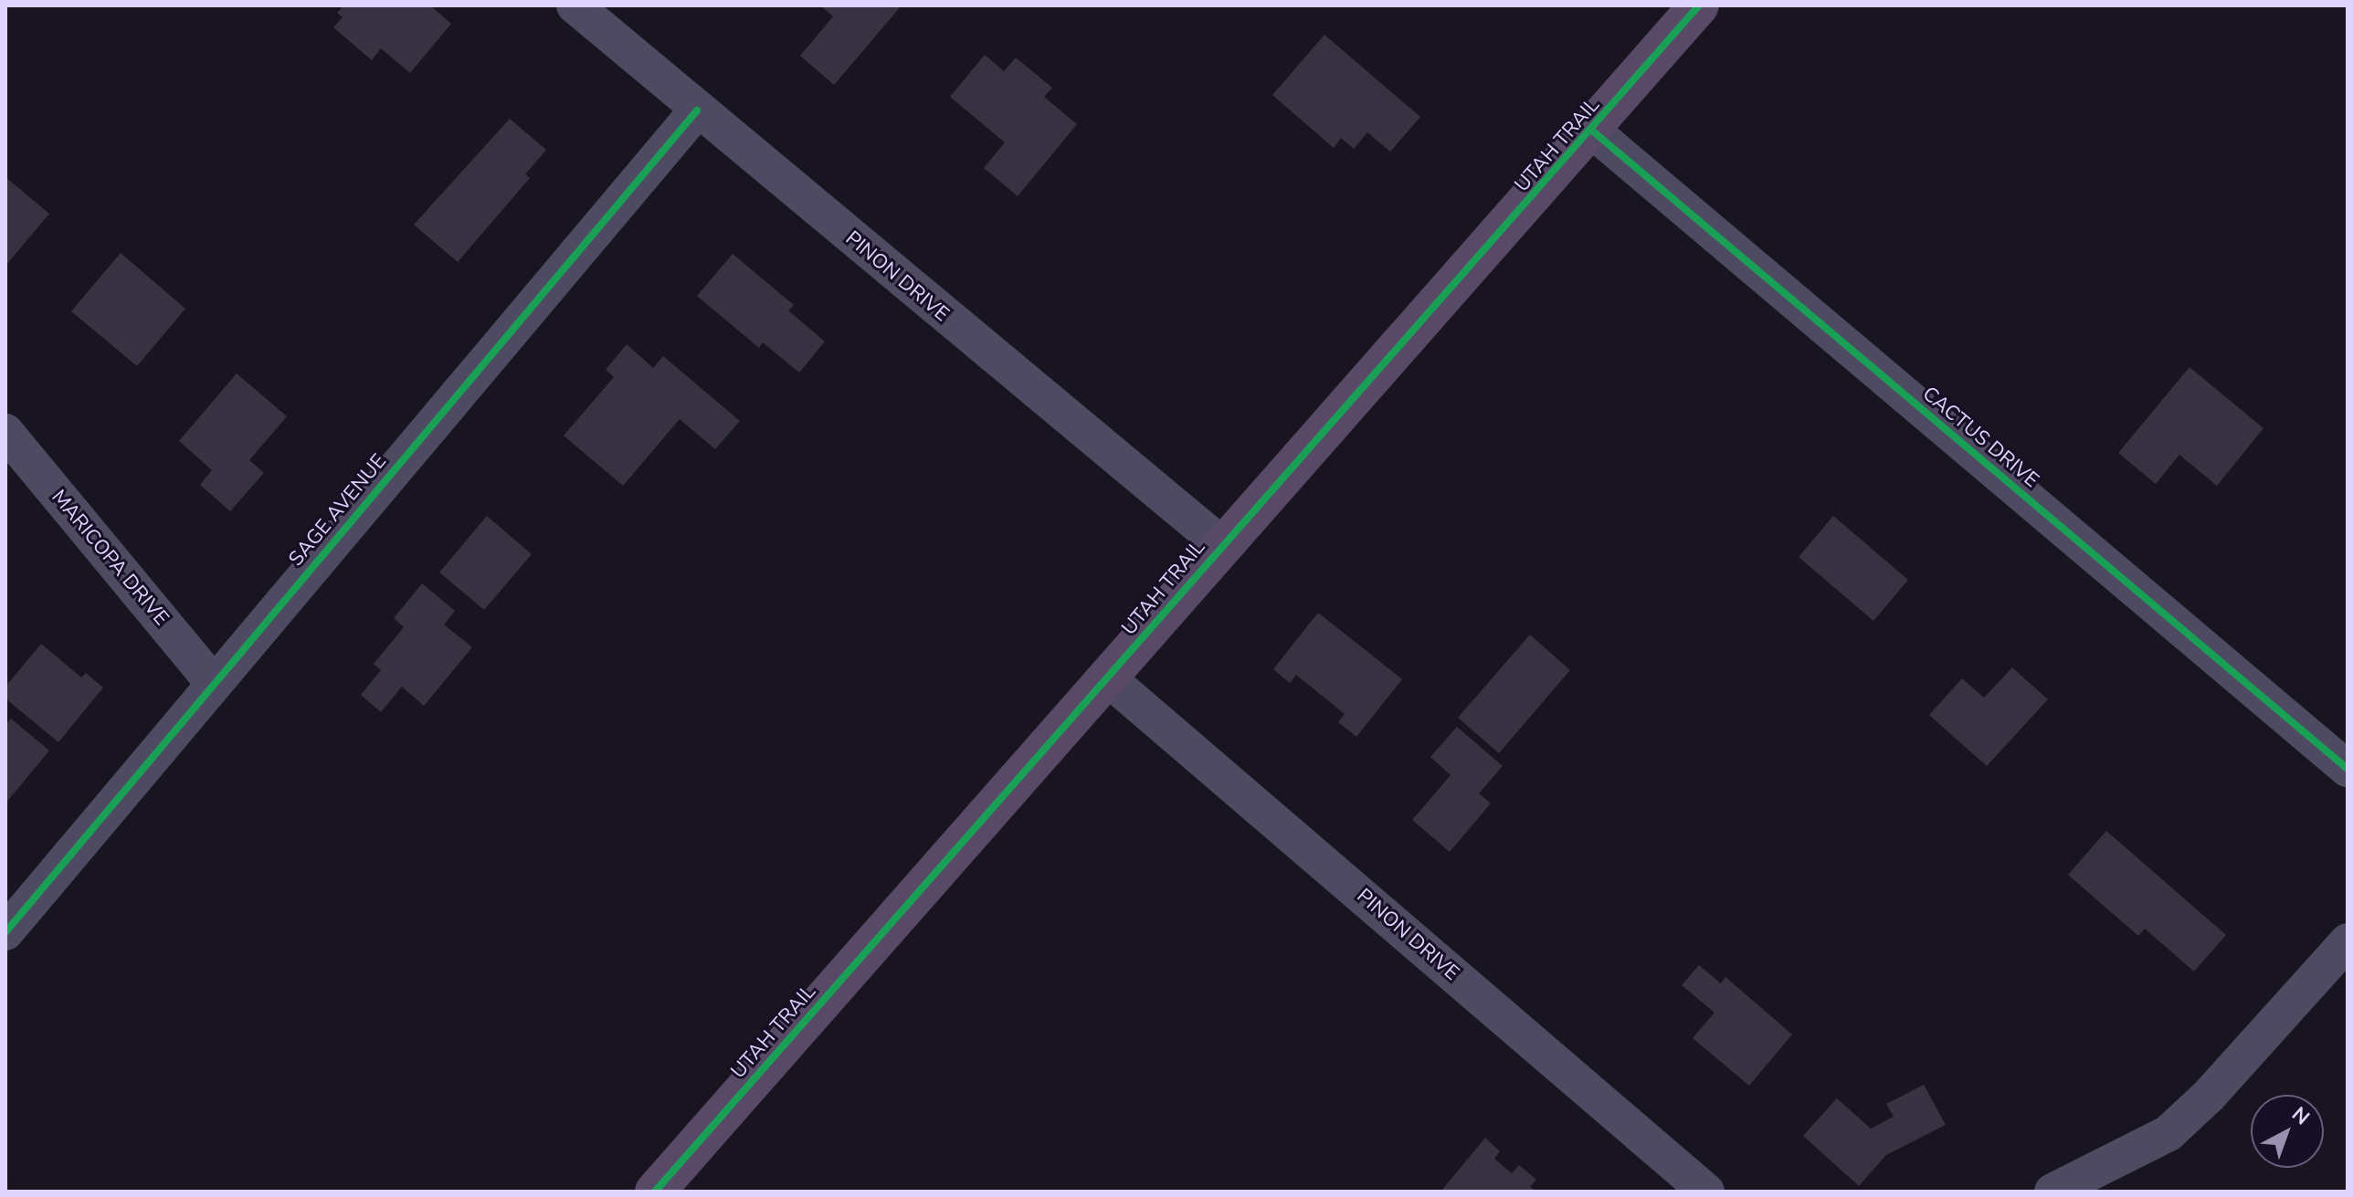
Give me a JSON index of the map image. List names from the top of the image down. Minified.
{"streets":{"main road":["UTAH TRAIL"],"street":["PINON DRIVE","CACTUS DRIVE","SAGE AVENUE","MARICOPA DRIVE"]},"crossings":[["UTAH TRAIL","PINON DRIVE"],["UTAH TRAIL","CACTUS DRIVE"],["PINON DRIVE","SAGE AVENUE"],["SAGE AVENUE","MARICOPA DRIVE"]],"north":"top right"}
